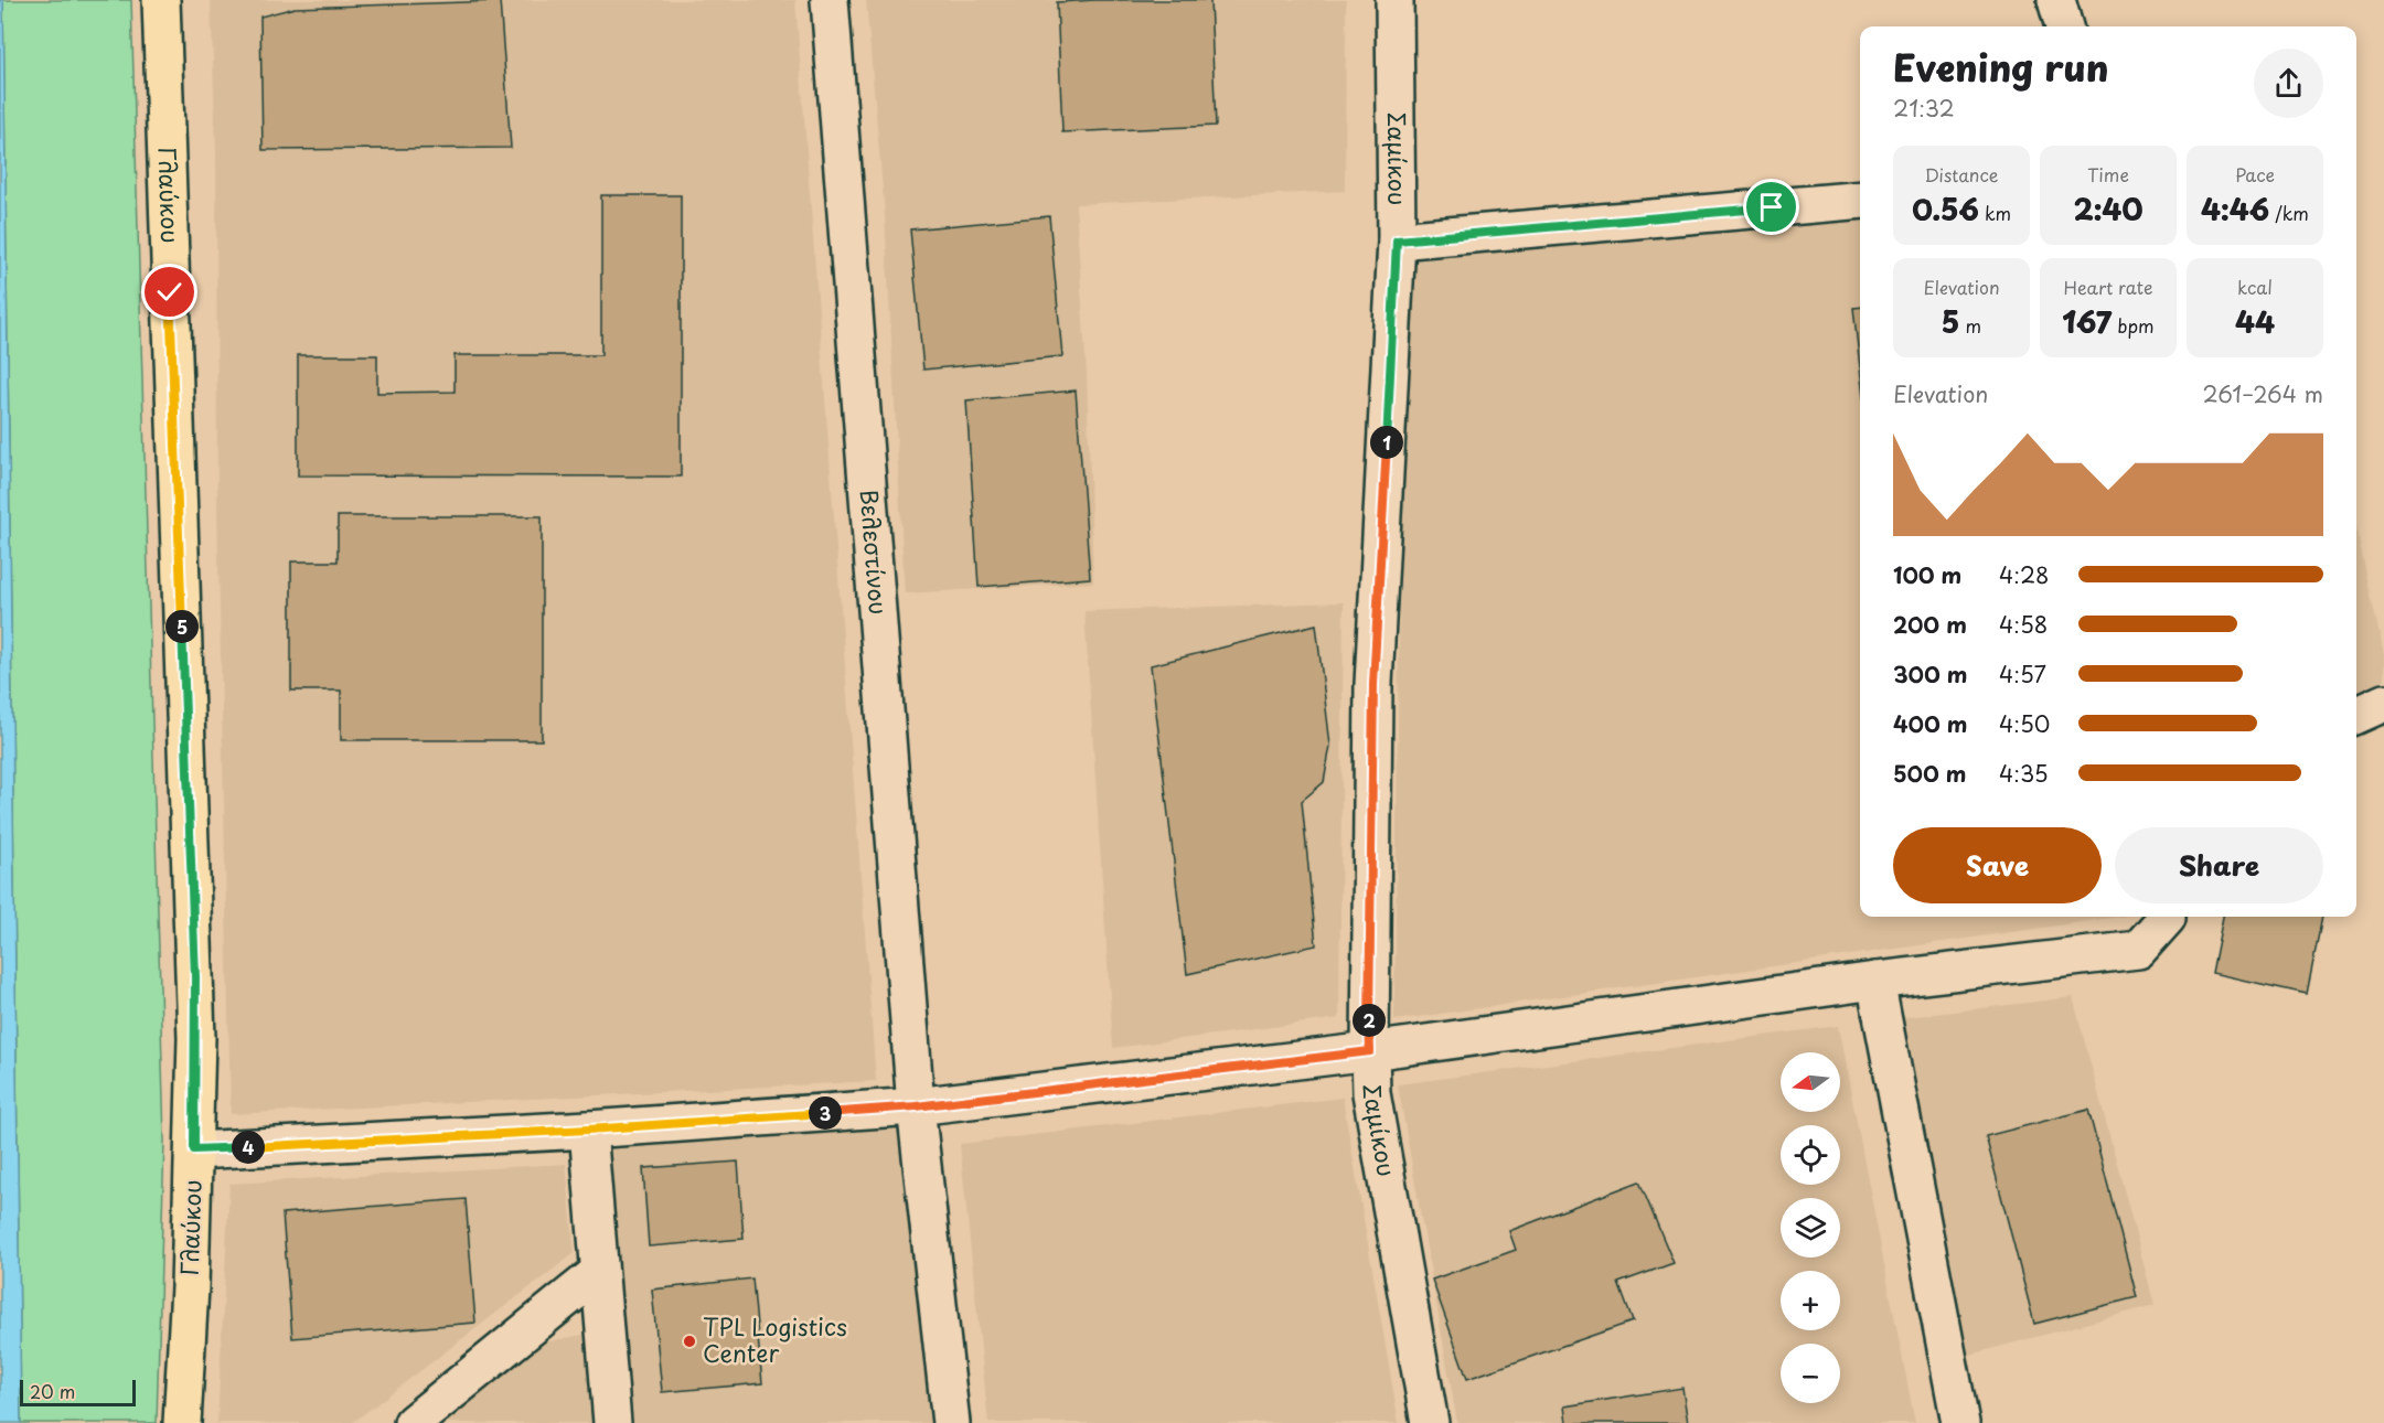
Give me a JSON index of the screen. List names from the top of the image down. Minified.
{"streets":{"main road":["Γλαύκου"],"street":["Σαμίκου","Βελεστίνου"]},"places":["TPL Logistics Center"],"scale_bar":"20 m","north":"left","page":{"heading":["Evening run","21:32"],"stats":[["Distance","0.56 km"],["Time","2:40"],["Pace","4:46 /km"],["Elevation","5 m"],["Heart rate","167 bpm"],["kcal","44"]],"chart":["Elevation","261–264 m"],"pins":["1","5","2","3","4"],"list":[{"name":"100 m","note":"4:28"},{"name":"200 m","note":"4:58"},{"name":"300 m","note":"4:57"},{"name":"400 m","note":"4:50"},{"name":"500 m","note":"4:35"}],"buttons":["Save","Share"],"map_buttons":["+","−"],"scale":"20 m"}}
